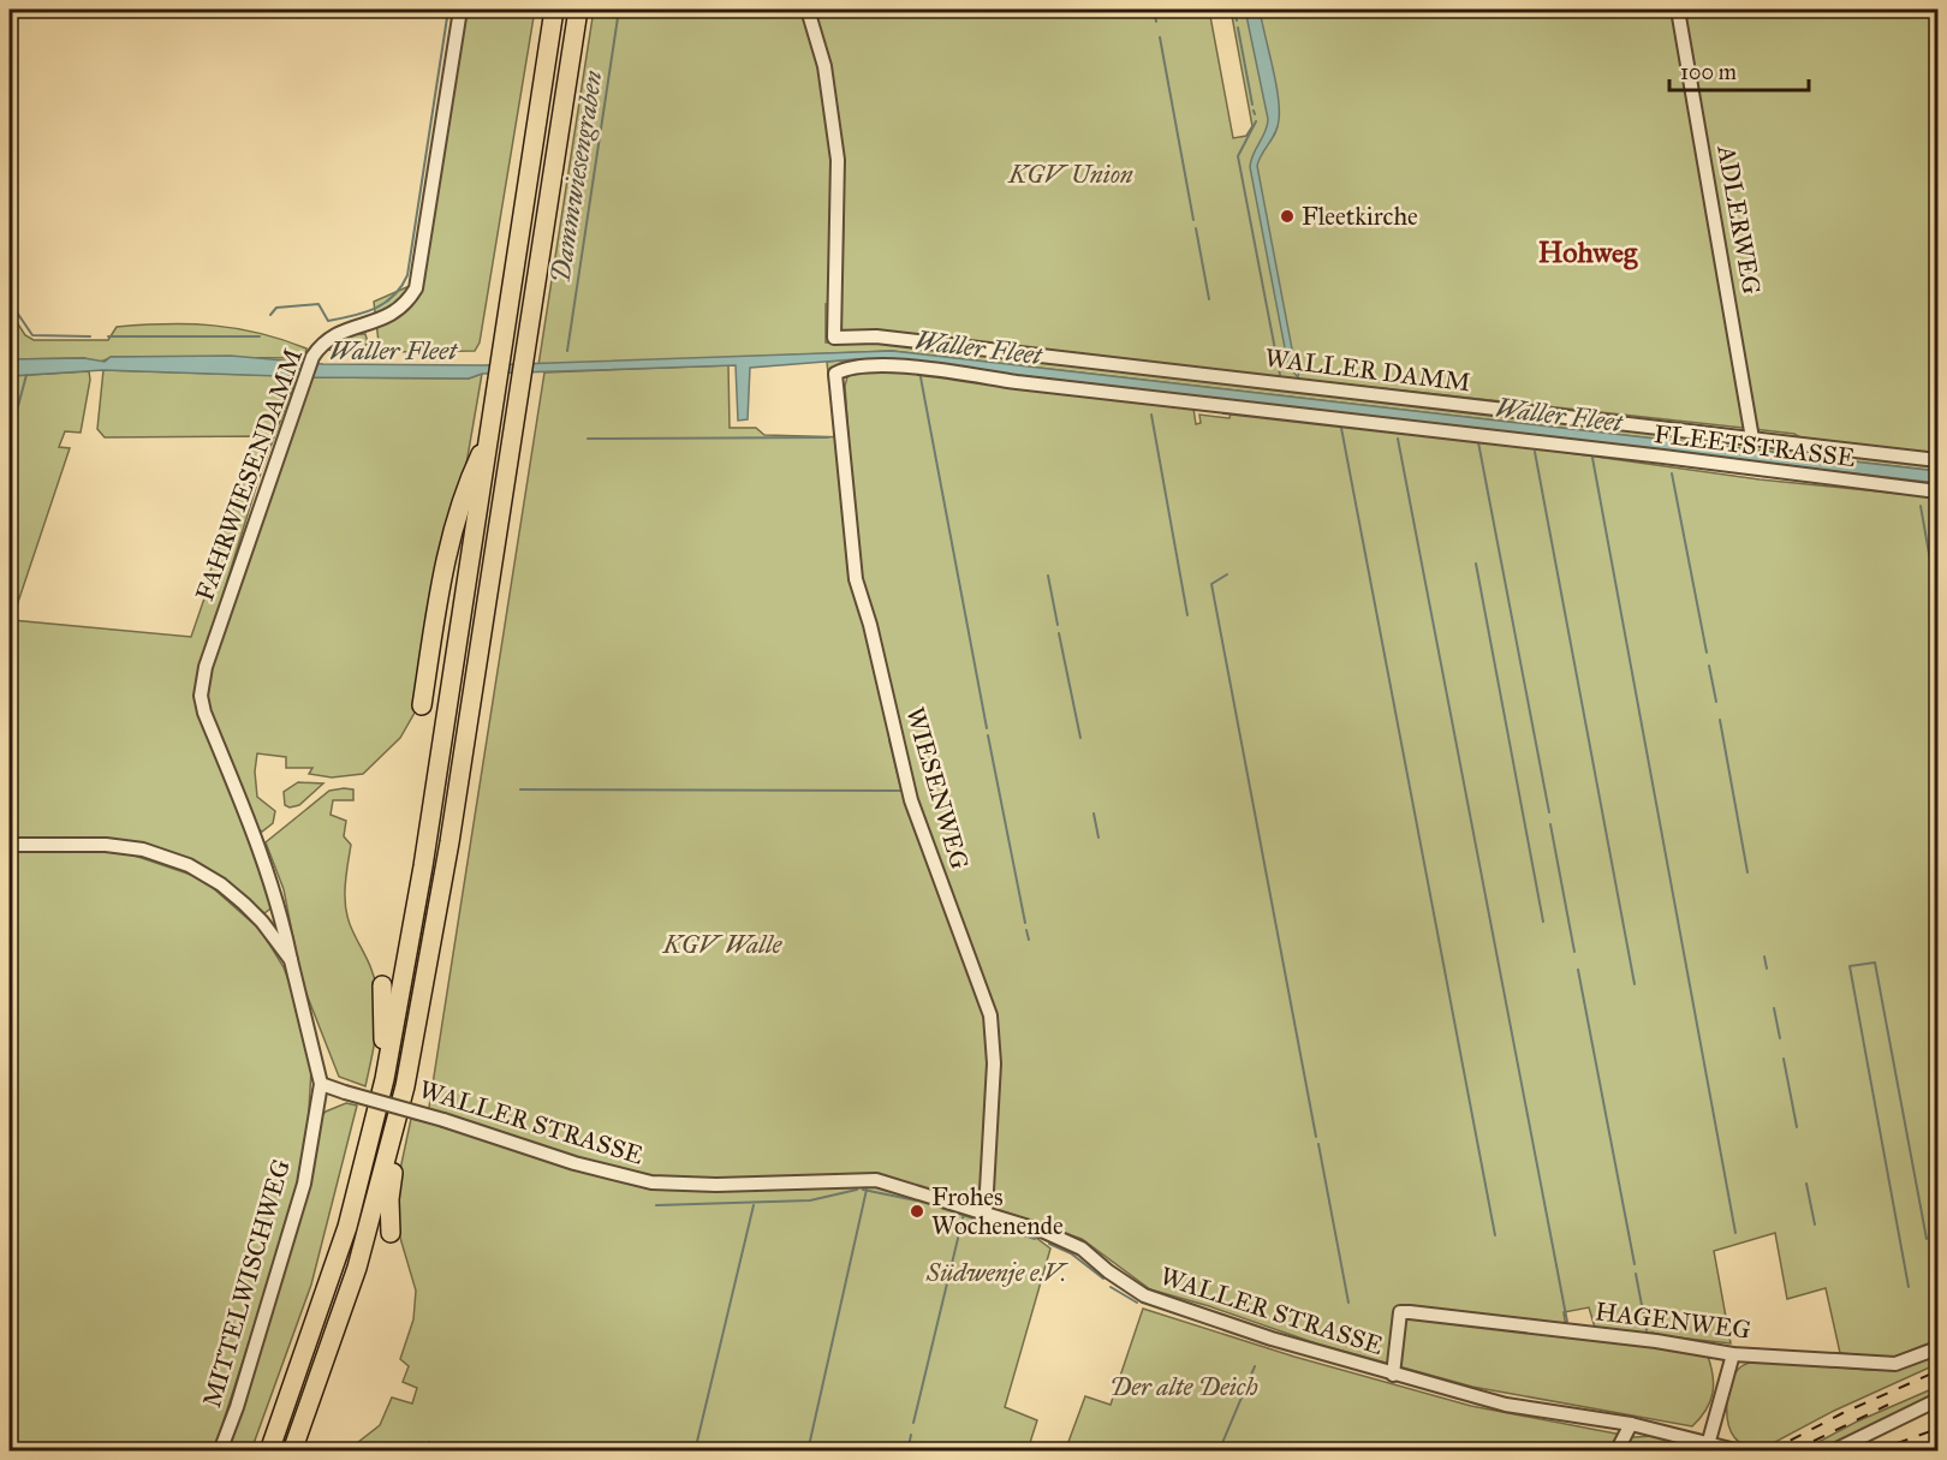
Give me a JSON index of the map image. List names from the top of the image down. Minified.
{"streets":{"street":["ADLERWEG","WALLER DAMM","FLEETSTRASSE","FAHRWIESENDAMM","WIESENWEG","WALLER STRASSE","MITTELWISCHWEG","HAGENWEG"]},"crossings":[["ADLERWEG","WALLER DAMM"],["FLEETSTRASSE","WIESENWEG"],["WIESENWEG","WALLER STRASSE"],["WALLER STRASSE","MITTELWISCHWEG"],["WALLER STRASSE","HAGENWEG"]],"districts":["Hohweg"],"water":["Dammwiesengraben","Waller Fleet"],"parks":["KGV Union","KGV Walle","Südwenje e.V.","Der alte Deich"],"places":["Fleetkirche","Frohes Wochenende"],"scale_bar":"100 m"}
